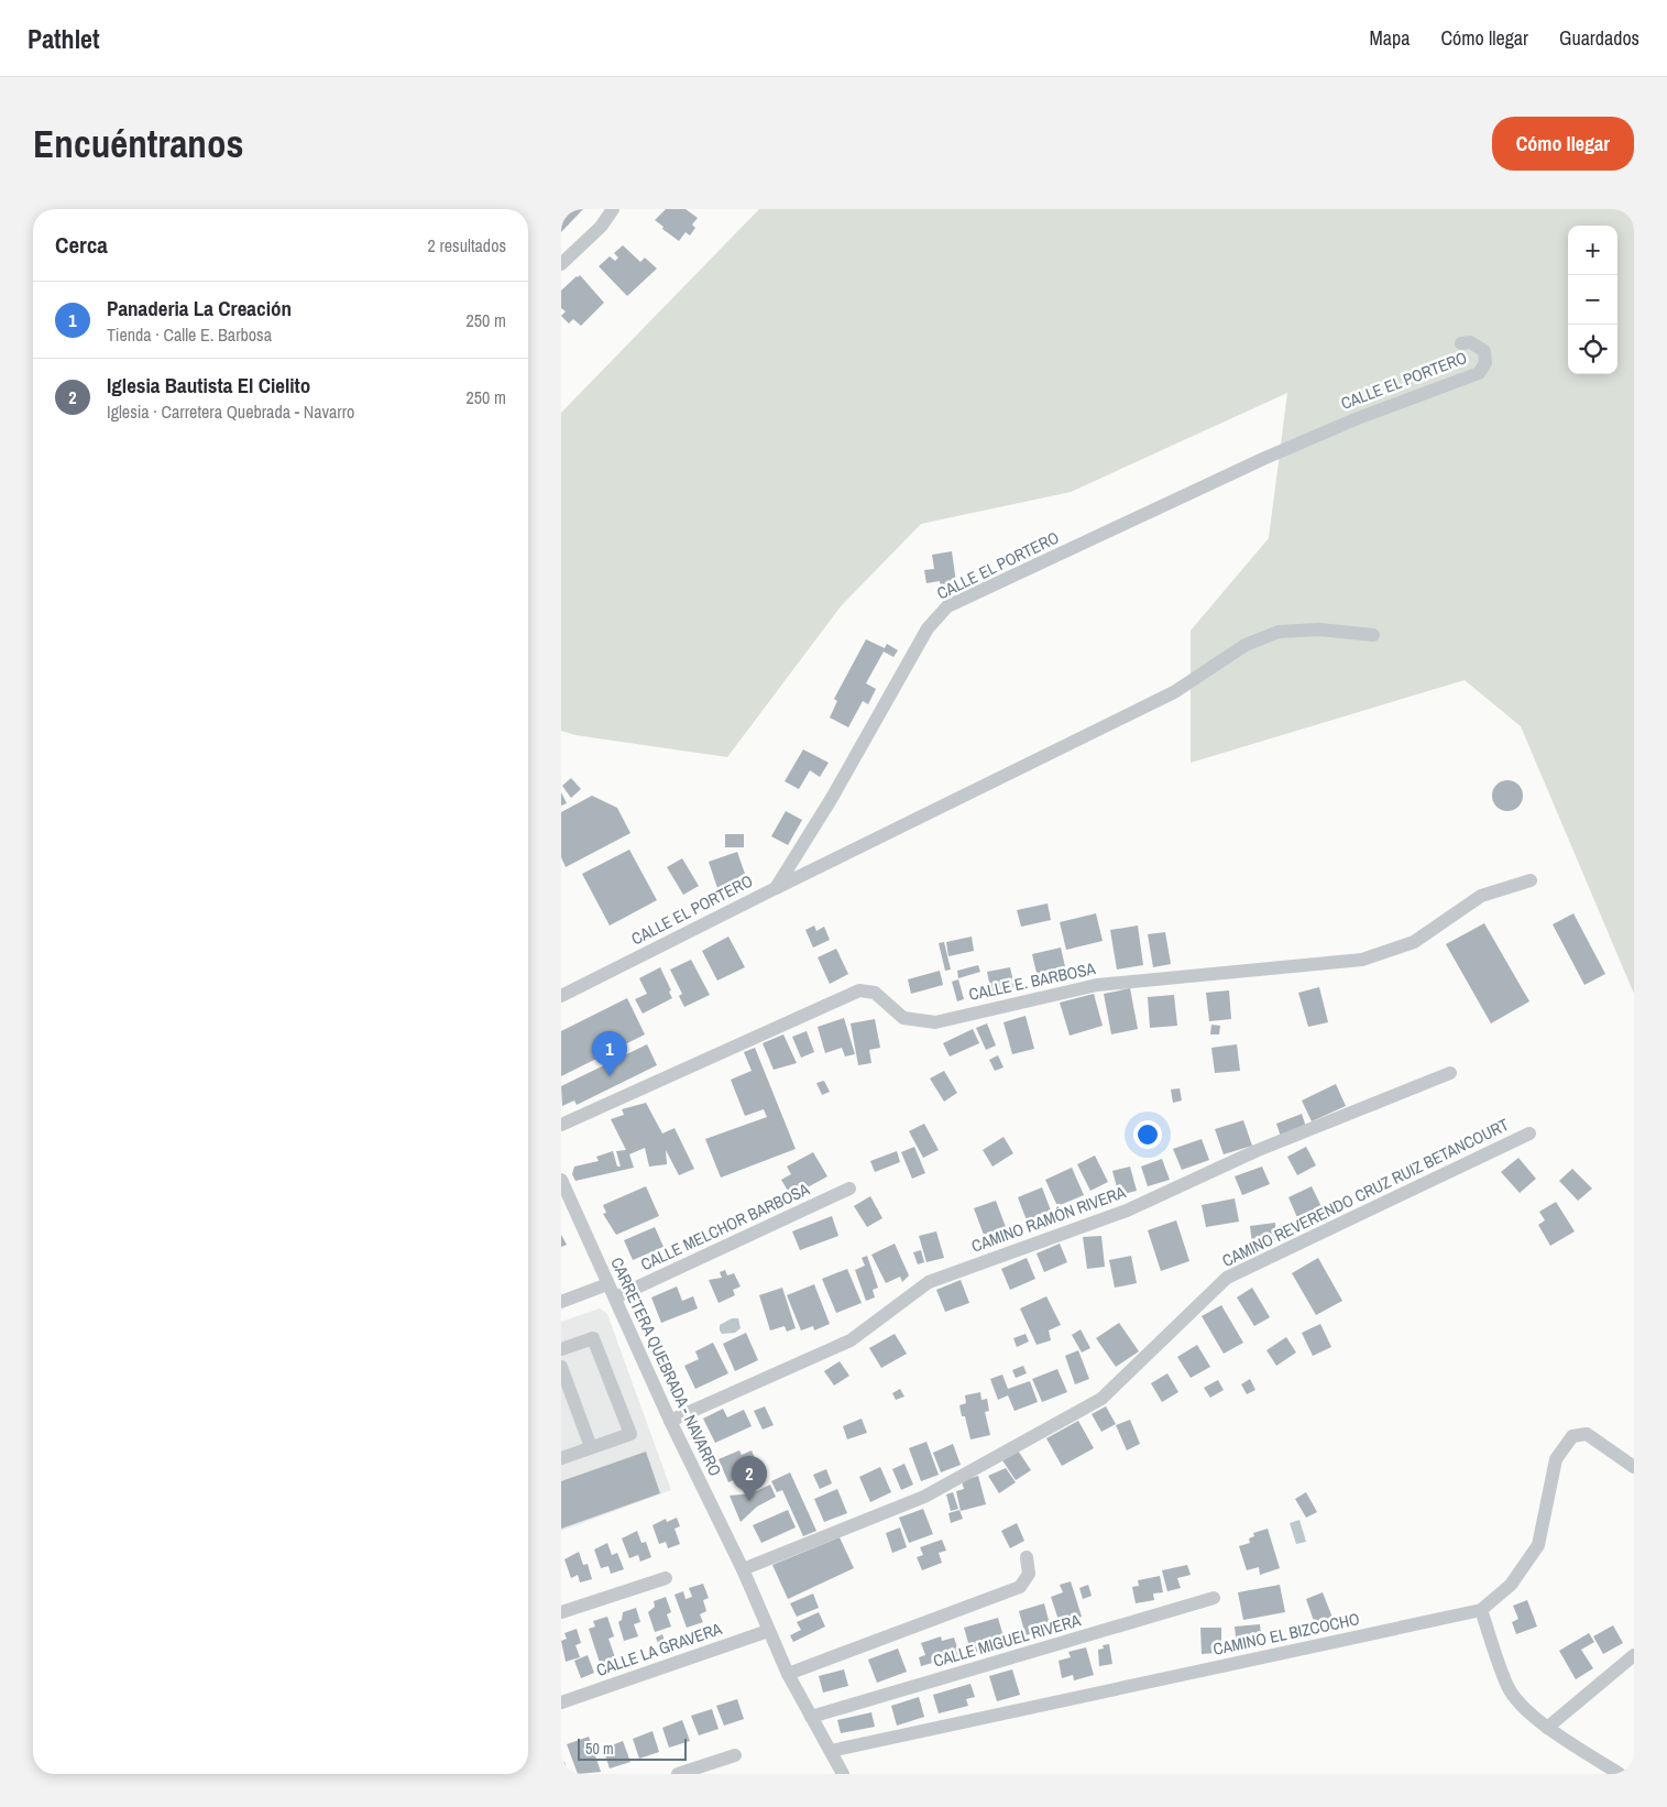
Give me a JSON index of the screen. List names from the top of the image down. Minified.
{"streets":{"street":["CALLE EL PORTERO","CALLE E. BARBOSA","CAMINO REVERENDO CRUZ RUIZ BETANCOURT","CAMINO RAMÓN RIVERA","CALLE MELCHOR BARBOSA","CARRETERA QUEBRADA - NAVARRO","CAMINO EL BIZCOCHO","CALLE MIGUEL RIVERA","CALLE LA GRAVERA"]},"crossings":[["CAMINO REVERENDO CRUZ RUIZ BETANCOURT","CARRETERA QUEBRADA - NAVARRO"],["CAMINO RAMÓN RIVERA","CARRETERA QUEBRADA - NAVARRO"],["CALLE MELCHOR BARBOSA","CARRETERA QUEBRADA - NAVARRO"],["CARRETERA QUEBRADA - NAVARRO","CAMINO EL BIZCOCHO"],["CARRETERA QUEBRADA - NAVARRO","CALLE MIGUEL RIVERA"],["CARRETERA QUEBRADA - NAVARRO","CALLE LA GRAVERA"]],"scale_bar":"50 m","page":{"header":"Pathlet","nav":["Mapa","Cómo llegar","Guardados"],"buttons":"Cómo llegar","title":"Encuéntranos","heading":["Cerca","2 resultados"],"map_buttons":["+","−"],"list":[{"mark":"1","name":"Panaderia La Creación","note":"Tienda · Calle E. Barbosa","value":"250 m"},{"mark":"2","name":"Iglesia Bautista El Cielito","note":"Iglesia · Carretera Quebrada - Navarro","value":"250 m"}],"pins":["1","2"],"scale":"50 m"}}
